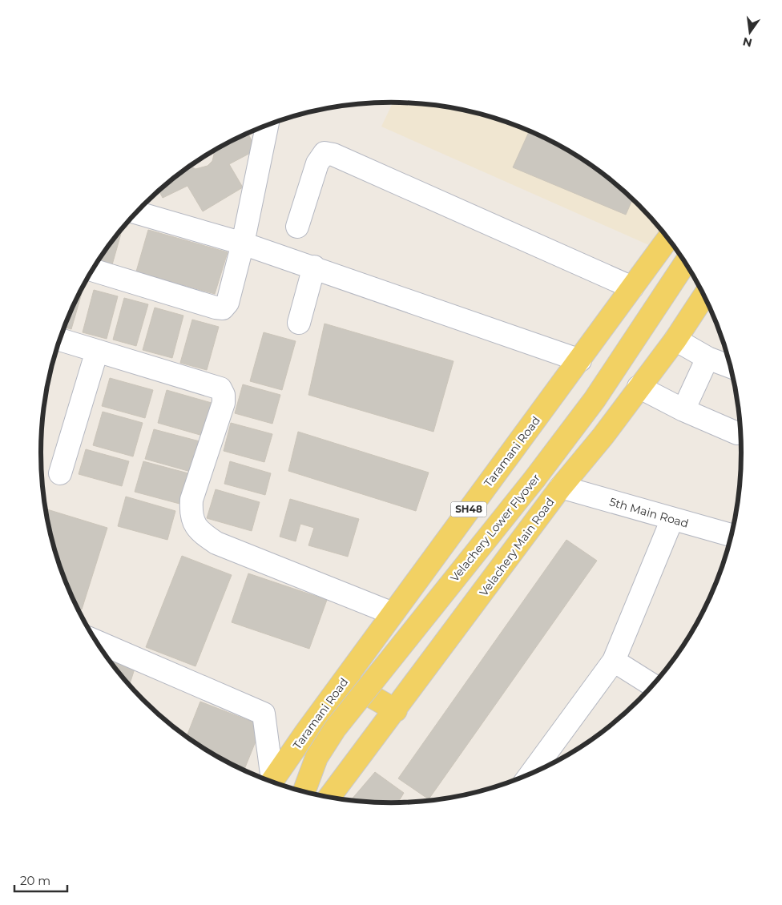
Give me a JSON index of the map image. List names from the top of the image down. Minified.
{"streets":{"main road":["Taramani Road","SH48","Velachery Lower Flyover","Velachery Main Road"],"street":["5th Main Road"]},"crossings":[["5th Main Road","Velachery Main Road"]],"scale_bar":"20 m","north":"bottom"}
